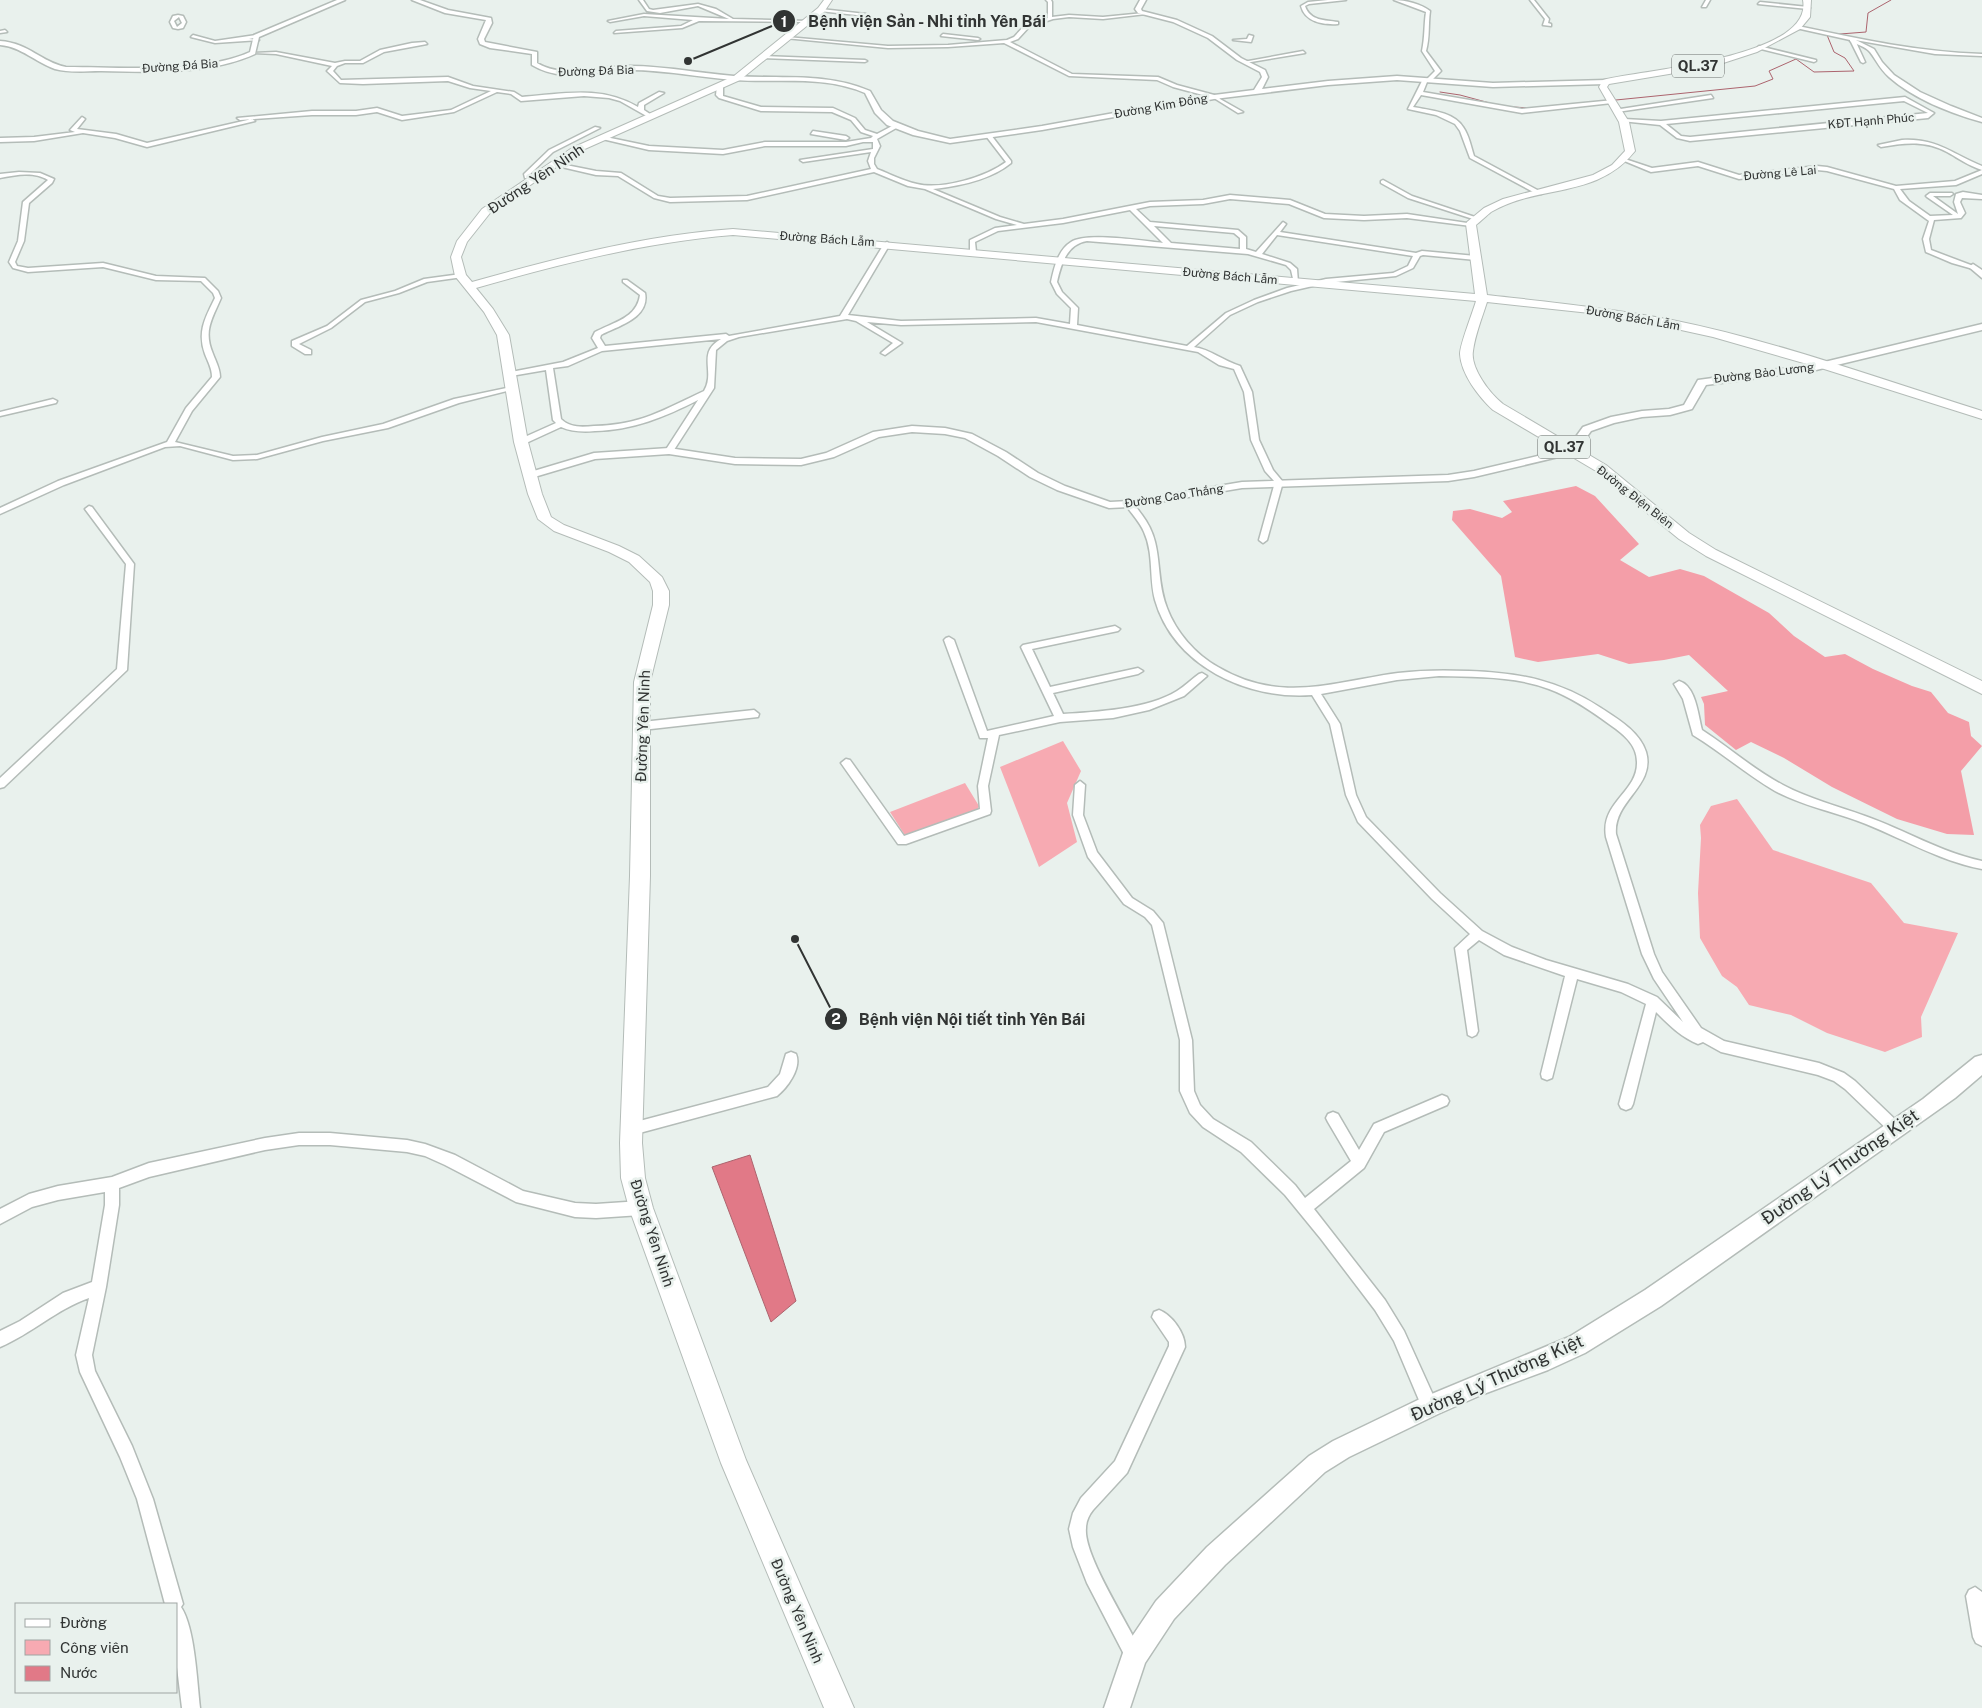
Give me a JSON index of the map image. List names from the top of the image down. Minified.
{"streets":{"main road":["QL.37","Đường Yên Ninh","Đường Bách Lẫm","Đường Điện Biên","Đường Lý Thường Kiệt"],"street":["Đường Đá Bia","Đường Kim Đồng","KĐT Hạnh Phúc","Đường Lê Lai","Đường Bảo Lương","Đường Cao Thắng"]},"crossings":[["Đường Đá Bia","Đường Kim Đồng"],["Đường Đá Bia","Đường Yên Ninh"],["QL.37","Đường Kim Đồng"],["Đường Kim Đồng","Đường Yên Ninh"],["Đường Yên Ninh","Đường Bách Lẫm"],["Đường Yên Ninh","Đường Cao Thắng"],["Đường Bách Lẫm","Đường Bảo Lương"],["Đường Bách Lẫm","Đường Điện Biên"],["Đường Bảo Lương","Đường Cao Thắng"],["Đường Bảo Lương","Đường Điện Biên"],["Đường Cao Thắng","Đường Điện Biên"]],"places":["Bệnh viện Sản - Nhi tỉnh Yên Bái","Bệnh viện Nội tiết tỉnh Yên Bái"],"legend":["Đường","Công viên","Nước"]}
